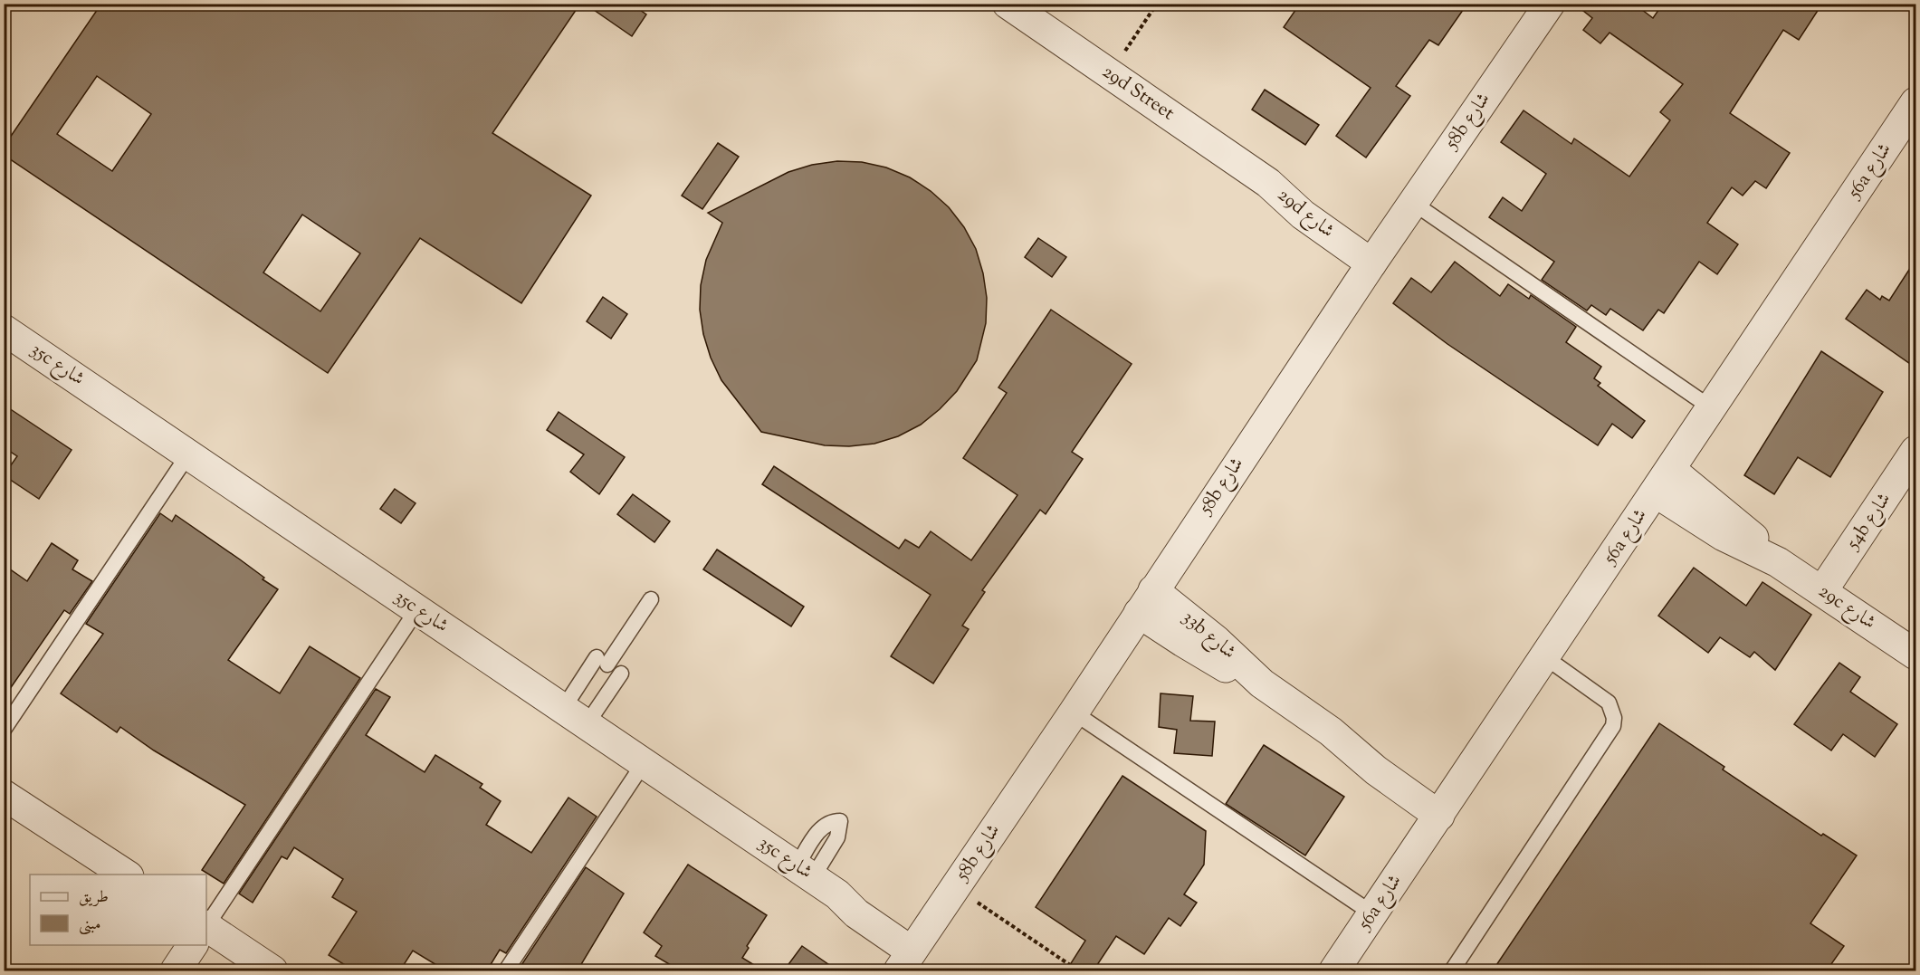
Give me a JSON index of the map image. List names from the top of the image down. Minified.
{"streets":{"street":["29d Street","58b شارع","56a شارع","29d شارع","35c شارع","54b شارع","29c شارع","33b شارع"]},"crossings":[["29d Street","29d شارع"],["58b شارع","29d شارع"],["58b شارع","35c شارع"],["58b شارع","33b شارع"],["56a شارع","29c شارع"],["56a شارع","33b شارع"],["54b شارع","29c شارع"]],"legend":["طريق","مبنى"]}
